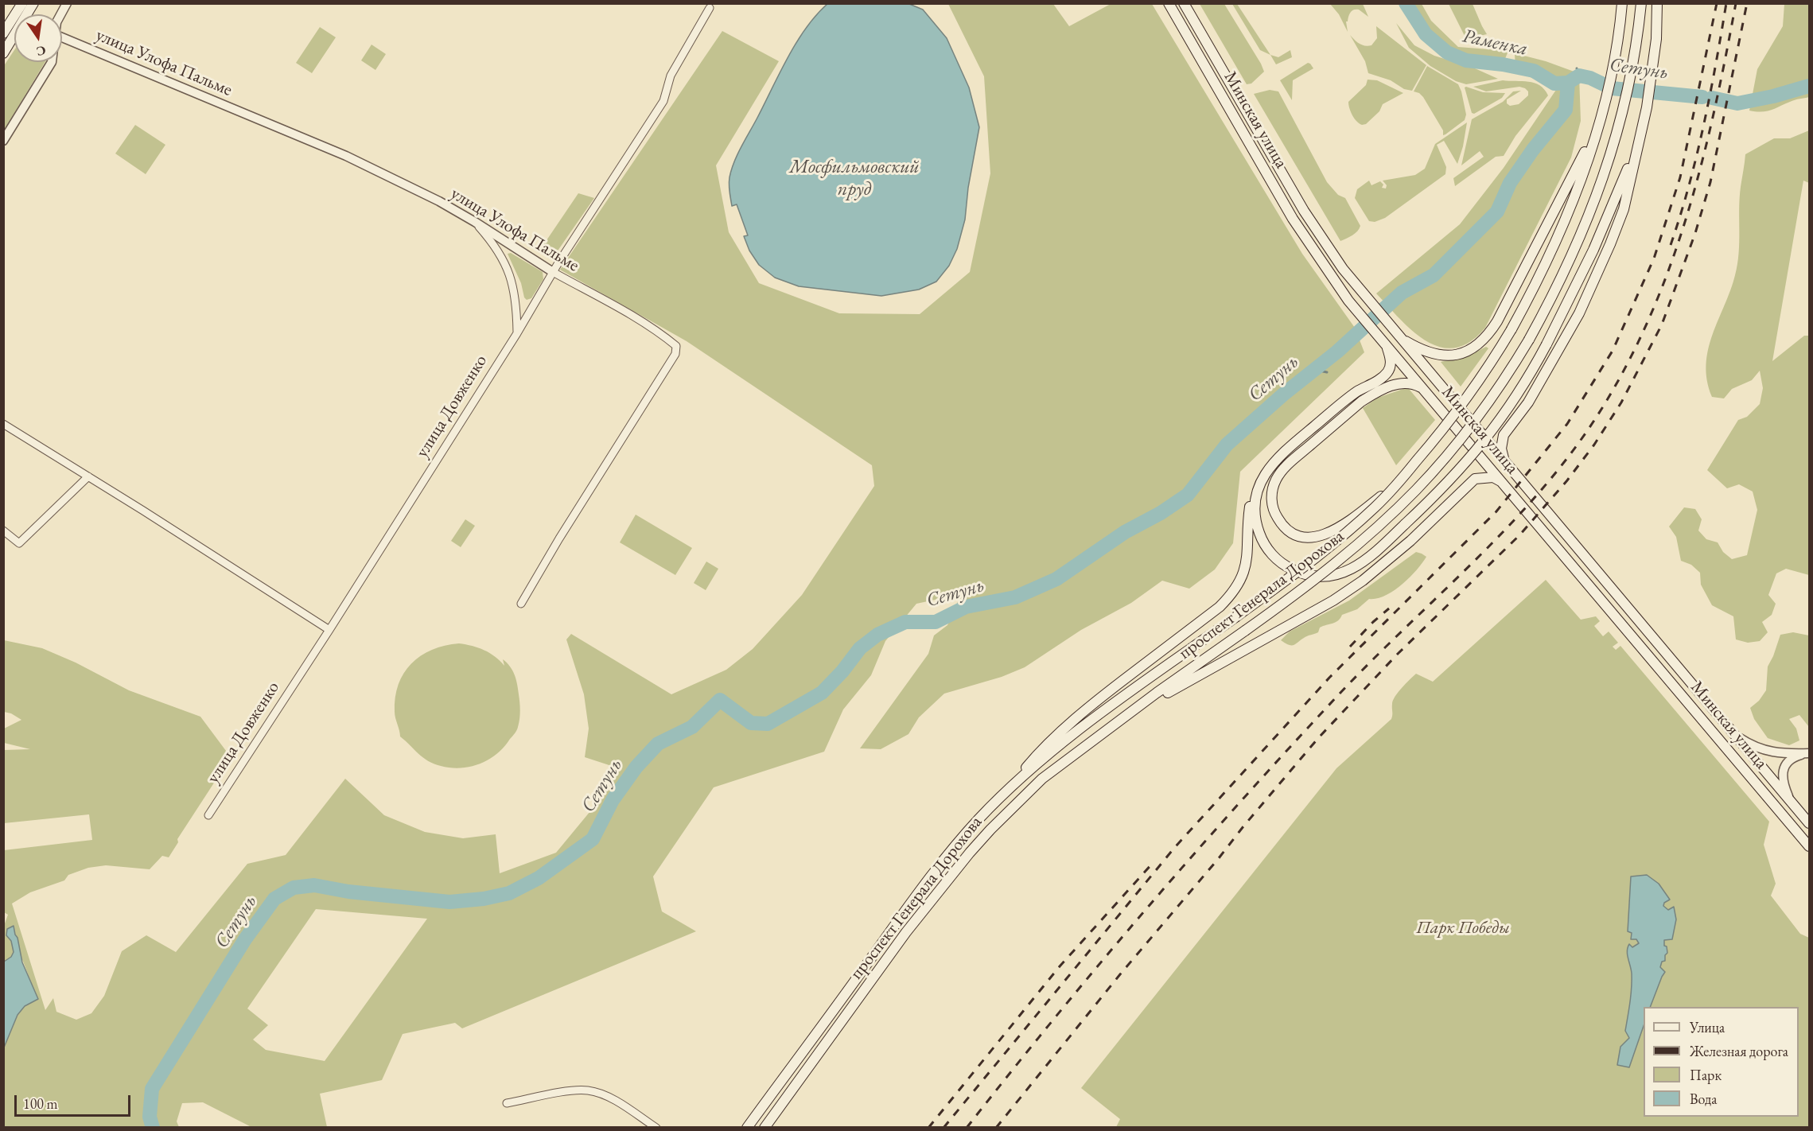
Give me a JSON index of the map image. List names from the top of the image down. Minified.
{"streets":{"main road":["Минская улица","проспект Генерала Дорохова"],"street":["улица Улофа Пальме","улица Довженко"]},"crossings":[["улица Улофа Пальме","улица Довженко"]],"water":["Раменка","Сетунь","Мосфильмовский пруд"],"parks":["Парк Победы"],"legend":["Улица","Железная дорога","Парк","Вода"],"scale_bar":"100 m","north":"bottom"}
